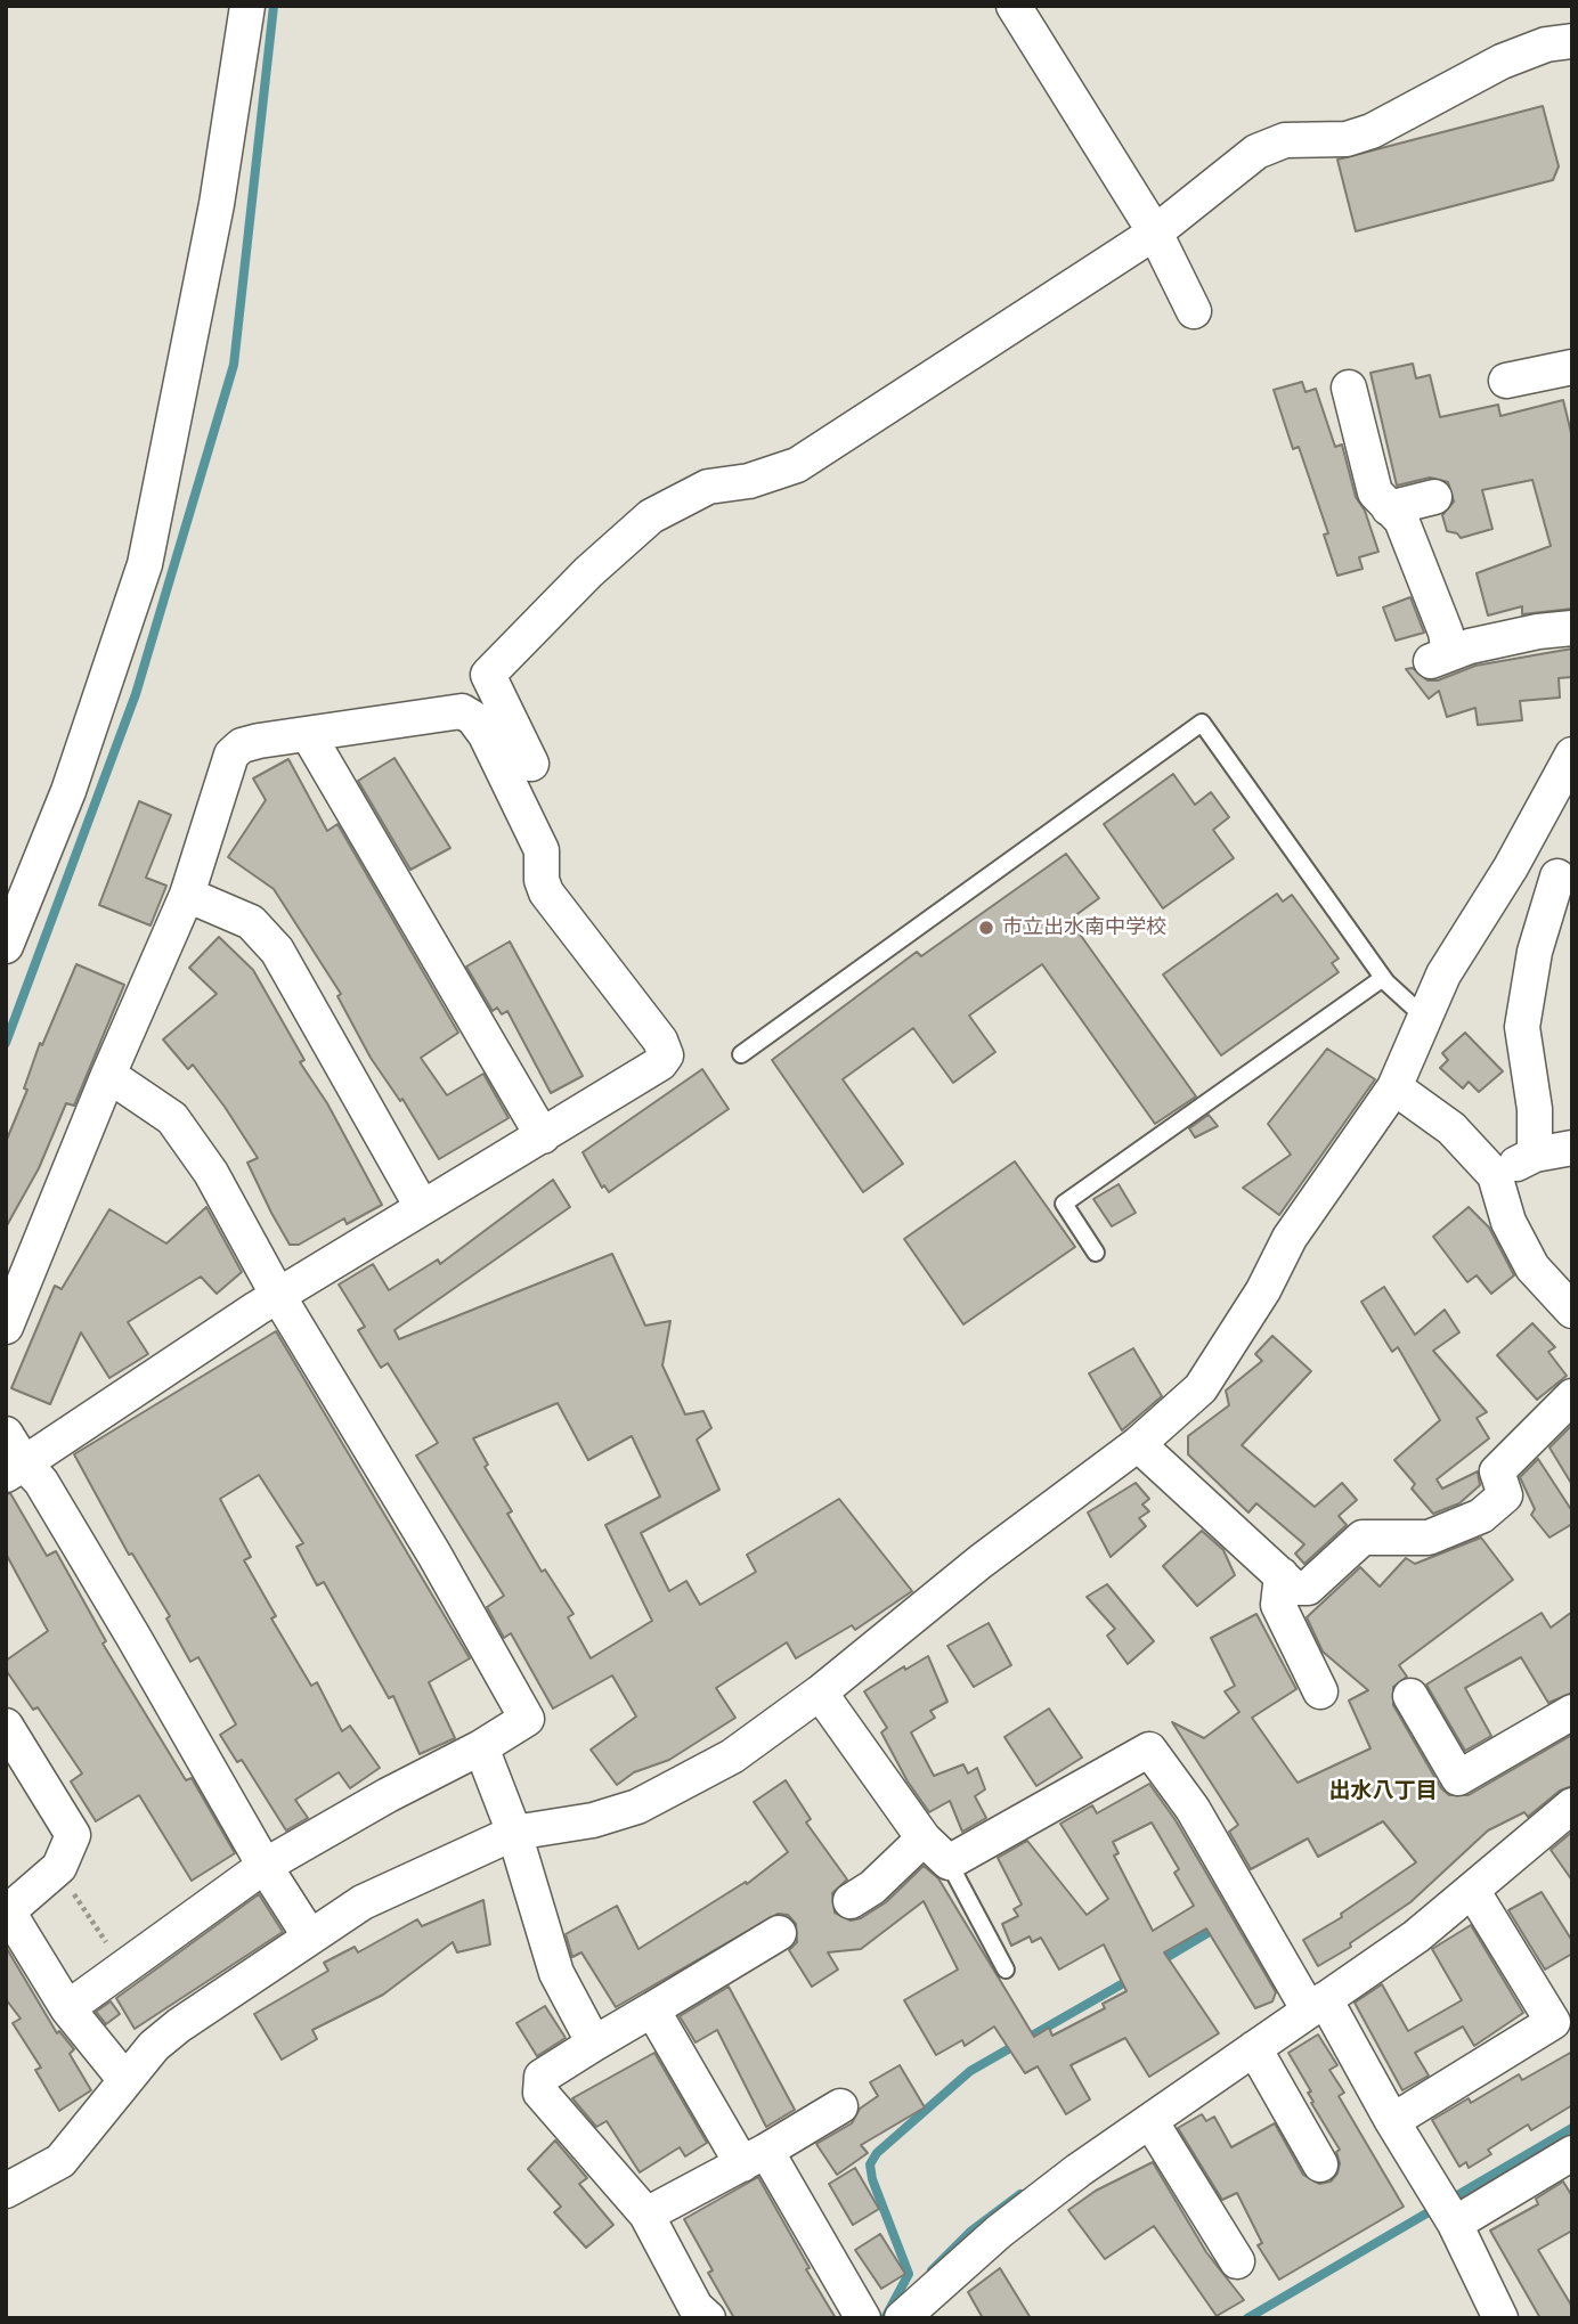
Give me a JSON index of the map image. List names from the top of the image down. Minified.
{"districts":["出水八丁目"],"places":["市立出水南中学校"]}
